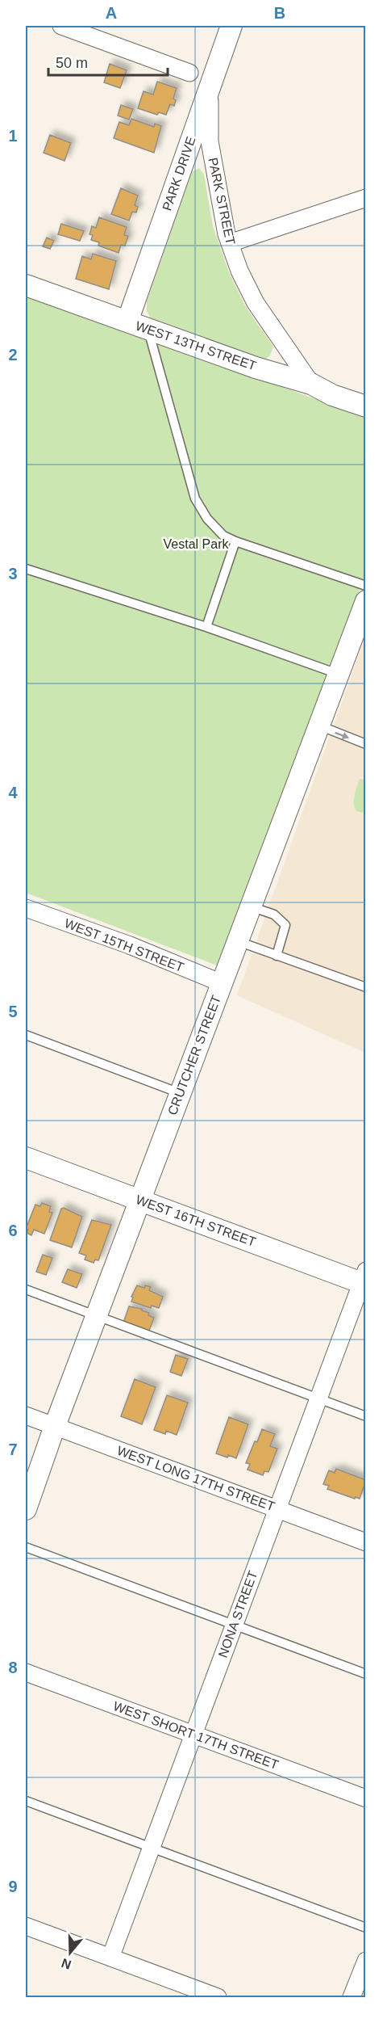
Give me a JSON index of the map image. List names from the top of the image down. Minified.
{"streets":{"street":["PARK DRIVE","PARK STREET","WEST 13TH STREET","WEST 15TH STREET","CRUTCHER STREET","WEST 16TH STREET","WEST LONG 17TH STREET","NONA STREET","WEST SHORT 17TH STREET"]},"crossings":[["PARK DRIVE","PARK STREET"],["PARK DRIVE","WEST 13TH STREET"],["PARK STREET","WEST 13TH STREET"],["WEST 15TH STREET","CRUTCHER STREET"],["CRUTCHER STREET","WEST 16TH STREET"],["CRUTCHER STREET","WEST LONG 17TH STREET"],["WEST 16TH STREET","NONA STREET"],["WEST LONG 17TH STREET","NONA STREET"],["NONA STREET","WEST SHORT 17TH STREET"]],"parks":["Vestal Park"],"scale_bar":"50 m","north":"bottom","grid":{"columns":["A","B"],"rows":["1","2","3","4","5","6","7","8","9"]}}
